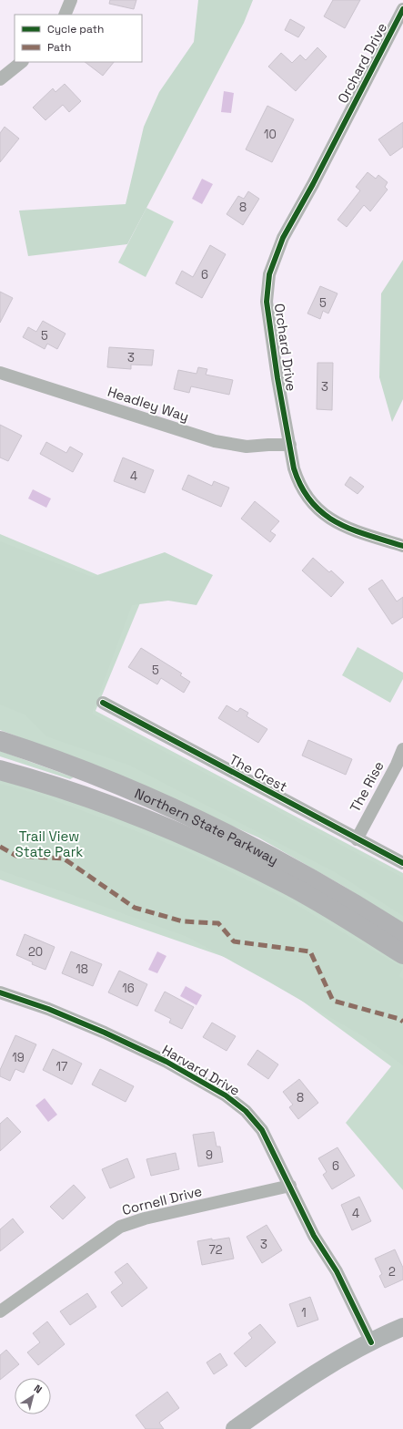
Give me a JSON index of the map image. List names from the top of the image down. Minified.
{"streets":{"highway":["Northern State Parkway"],"street":["Orchard Drive","Headley Way","The Crest","The Rise","Harvard Drive","Cornell Drive"]},"crossings":[["Orchard Drive","Headley Way"],["The Crest","The Rise"],["Harvard Drive","Cornell Drive"]],"parks":["Trail View State Park"],"house_numbers":["10","8","6","5","5","3","3","4","5","20","18","16","19","17","8","9","6","4","3","72","2","1"],"legend":["Cycle path","Path"],"north":"top right"}
